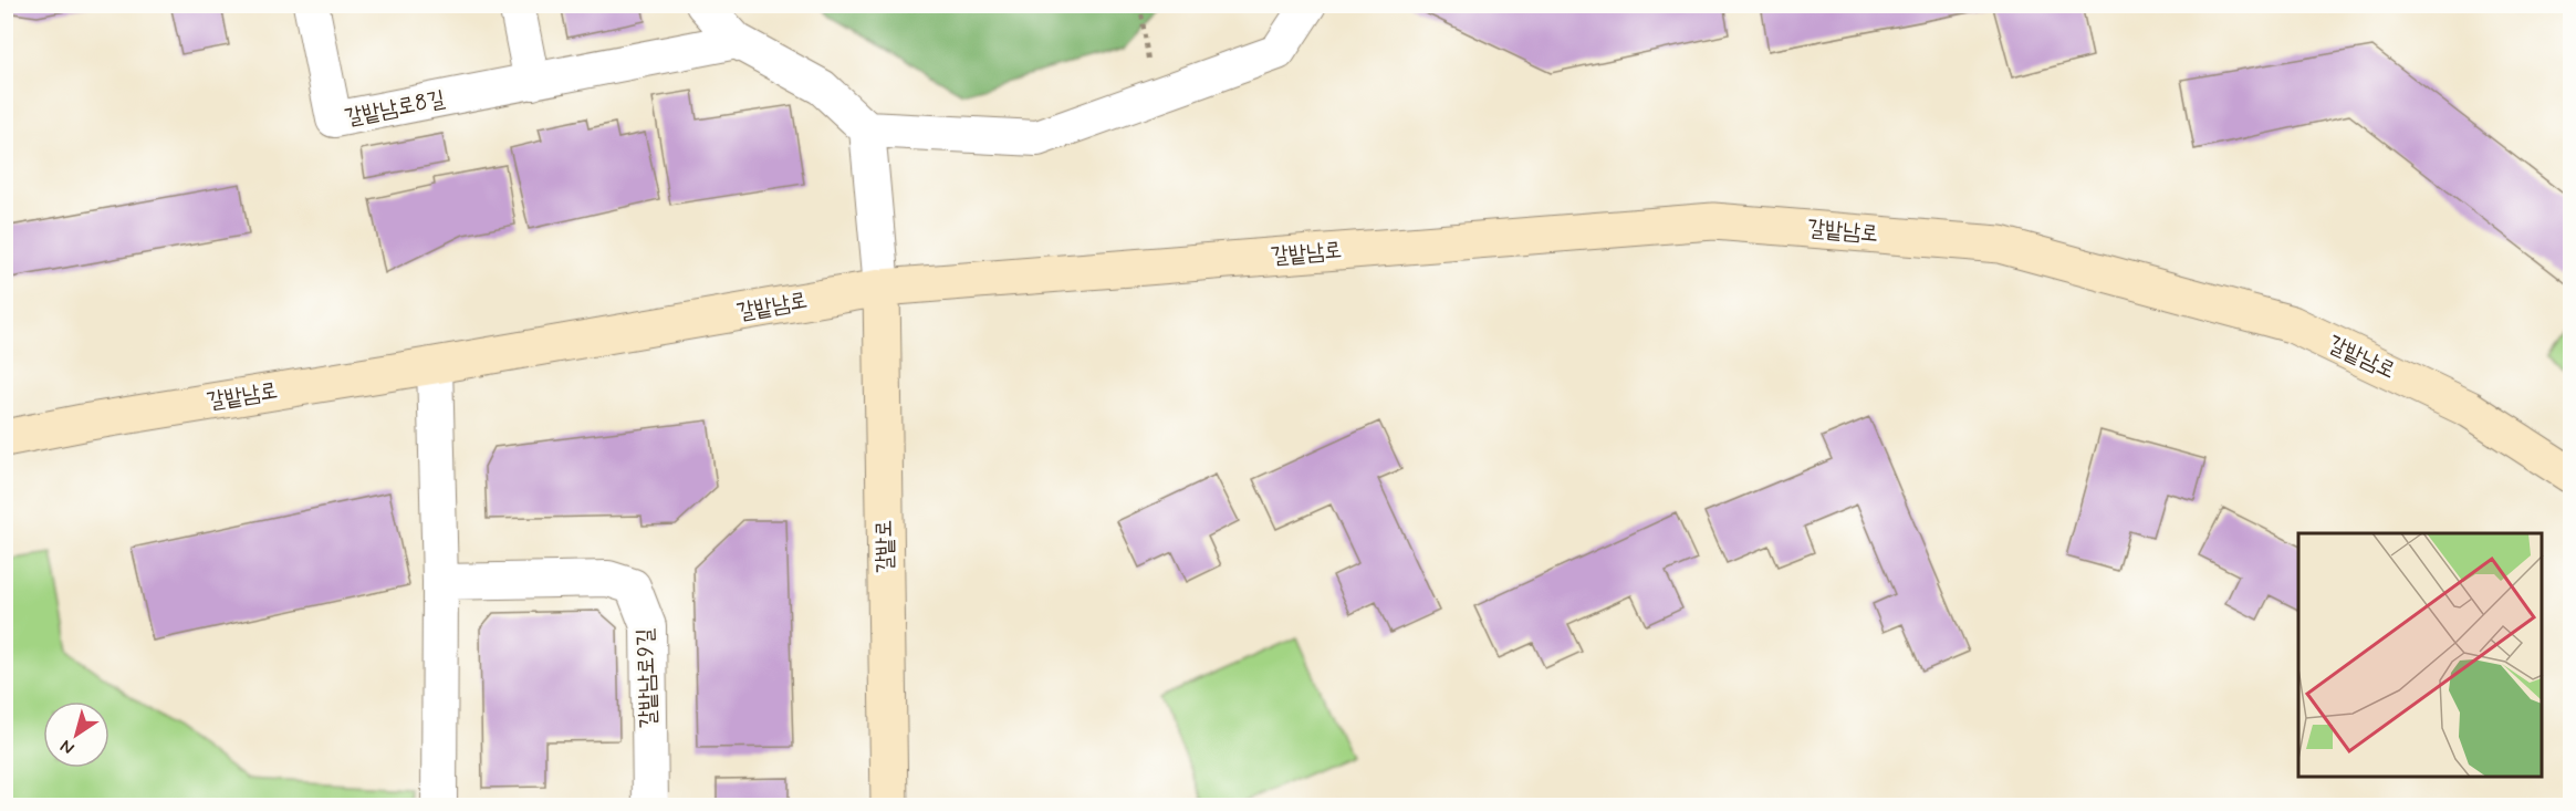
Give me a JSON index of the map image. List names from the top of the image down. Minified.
{"streets":{"main road":["갈밭남로","갈밭로"],"street":["갈밭남로8길","갈밭남로9길"]},"crossings":[["갈밭남로","갈밭로"]],"north":"bottom left"}
